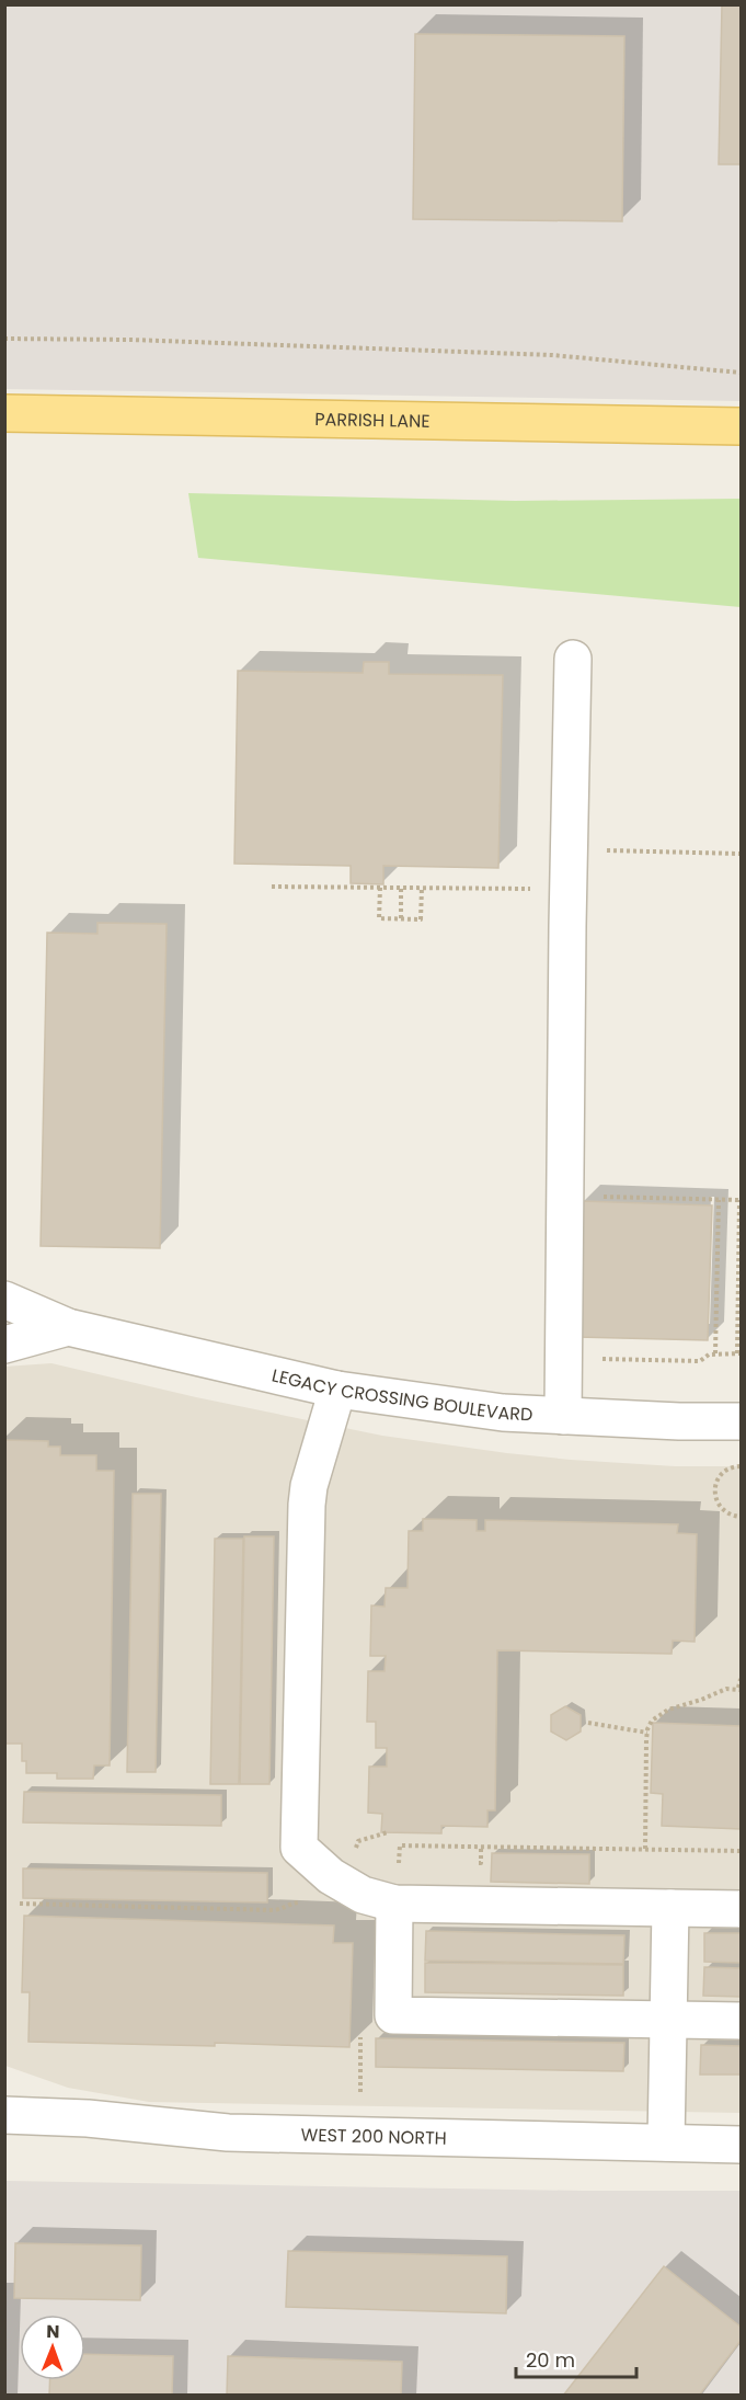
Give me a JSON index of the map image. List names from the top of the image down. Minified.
{"streets":{"main road":["PARRISH LANE"],"street":["LEGACY CROSSING BOULEVARD","WEST 200 NORTH"]},"scale_bar":"20 m","north":"top"}
